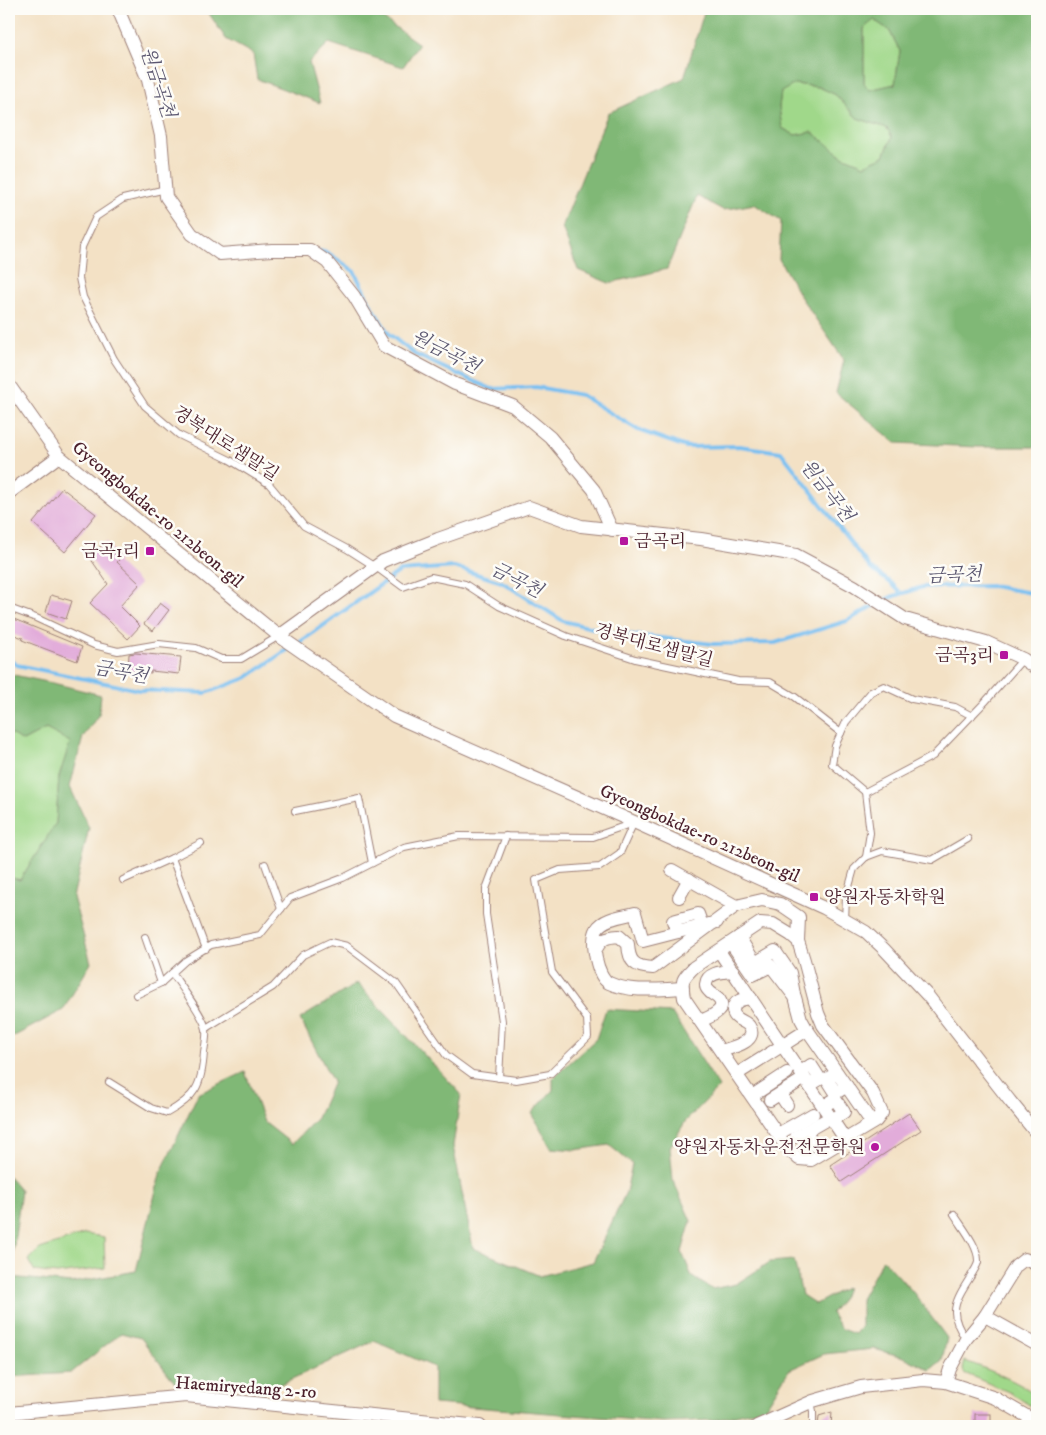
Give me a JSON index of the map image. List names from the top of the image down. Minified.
{"streets":{"street":["Gyeongbokdae-ro 212beon-gil","Haemiryedang 2-ro"],"lane":["경복대로샘말길"]},"water":["원금곡천","금곡천"],"places":{"transit":["금곡리","금곡1리","금곡3리","양원자동차학원"],"other":["양원자동차운전전문학원"]}}
